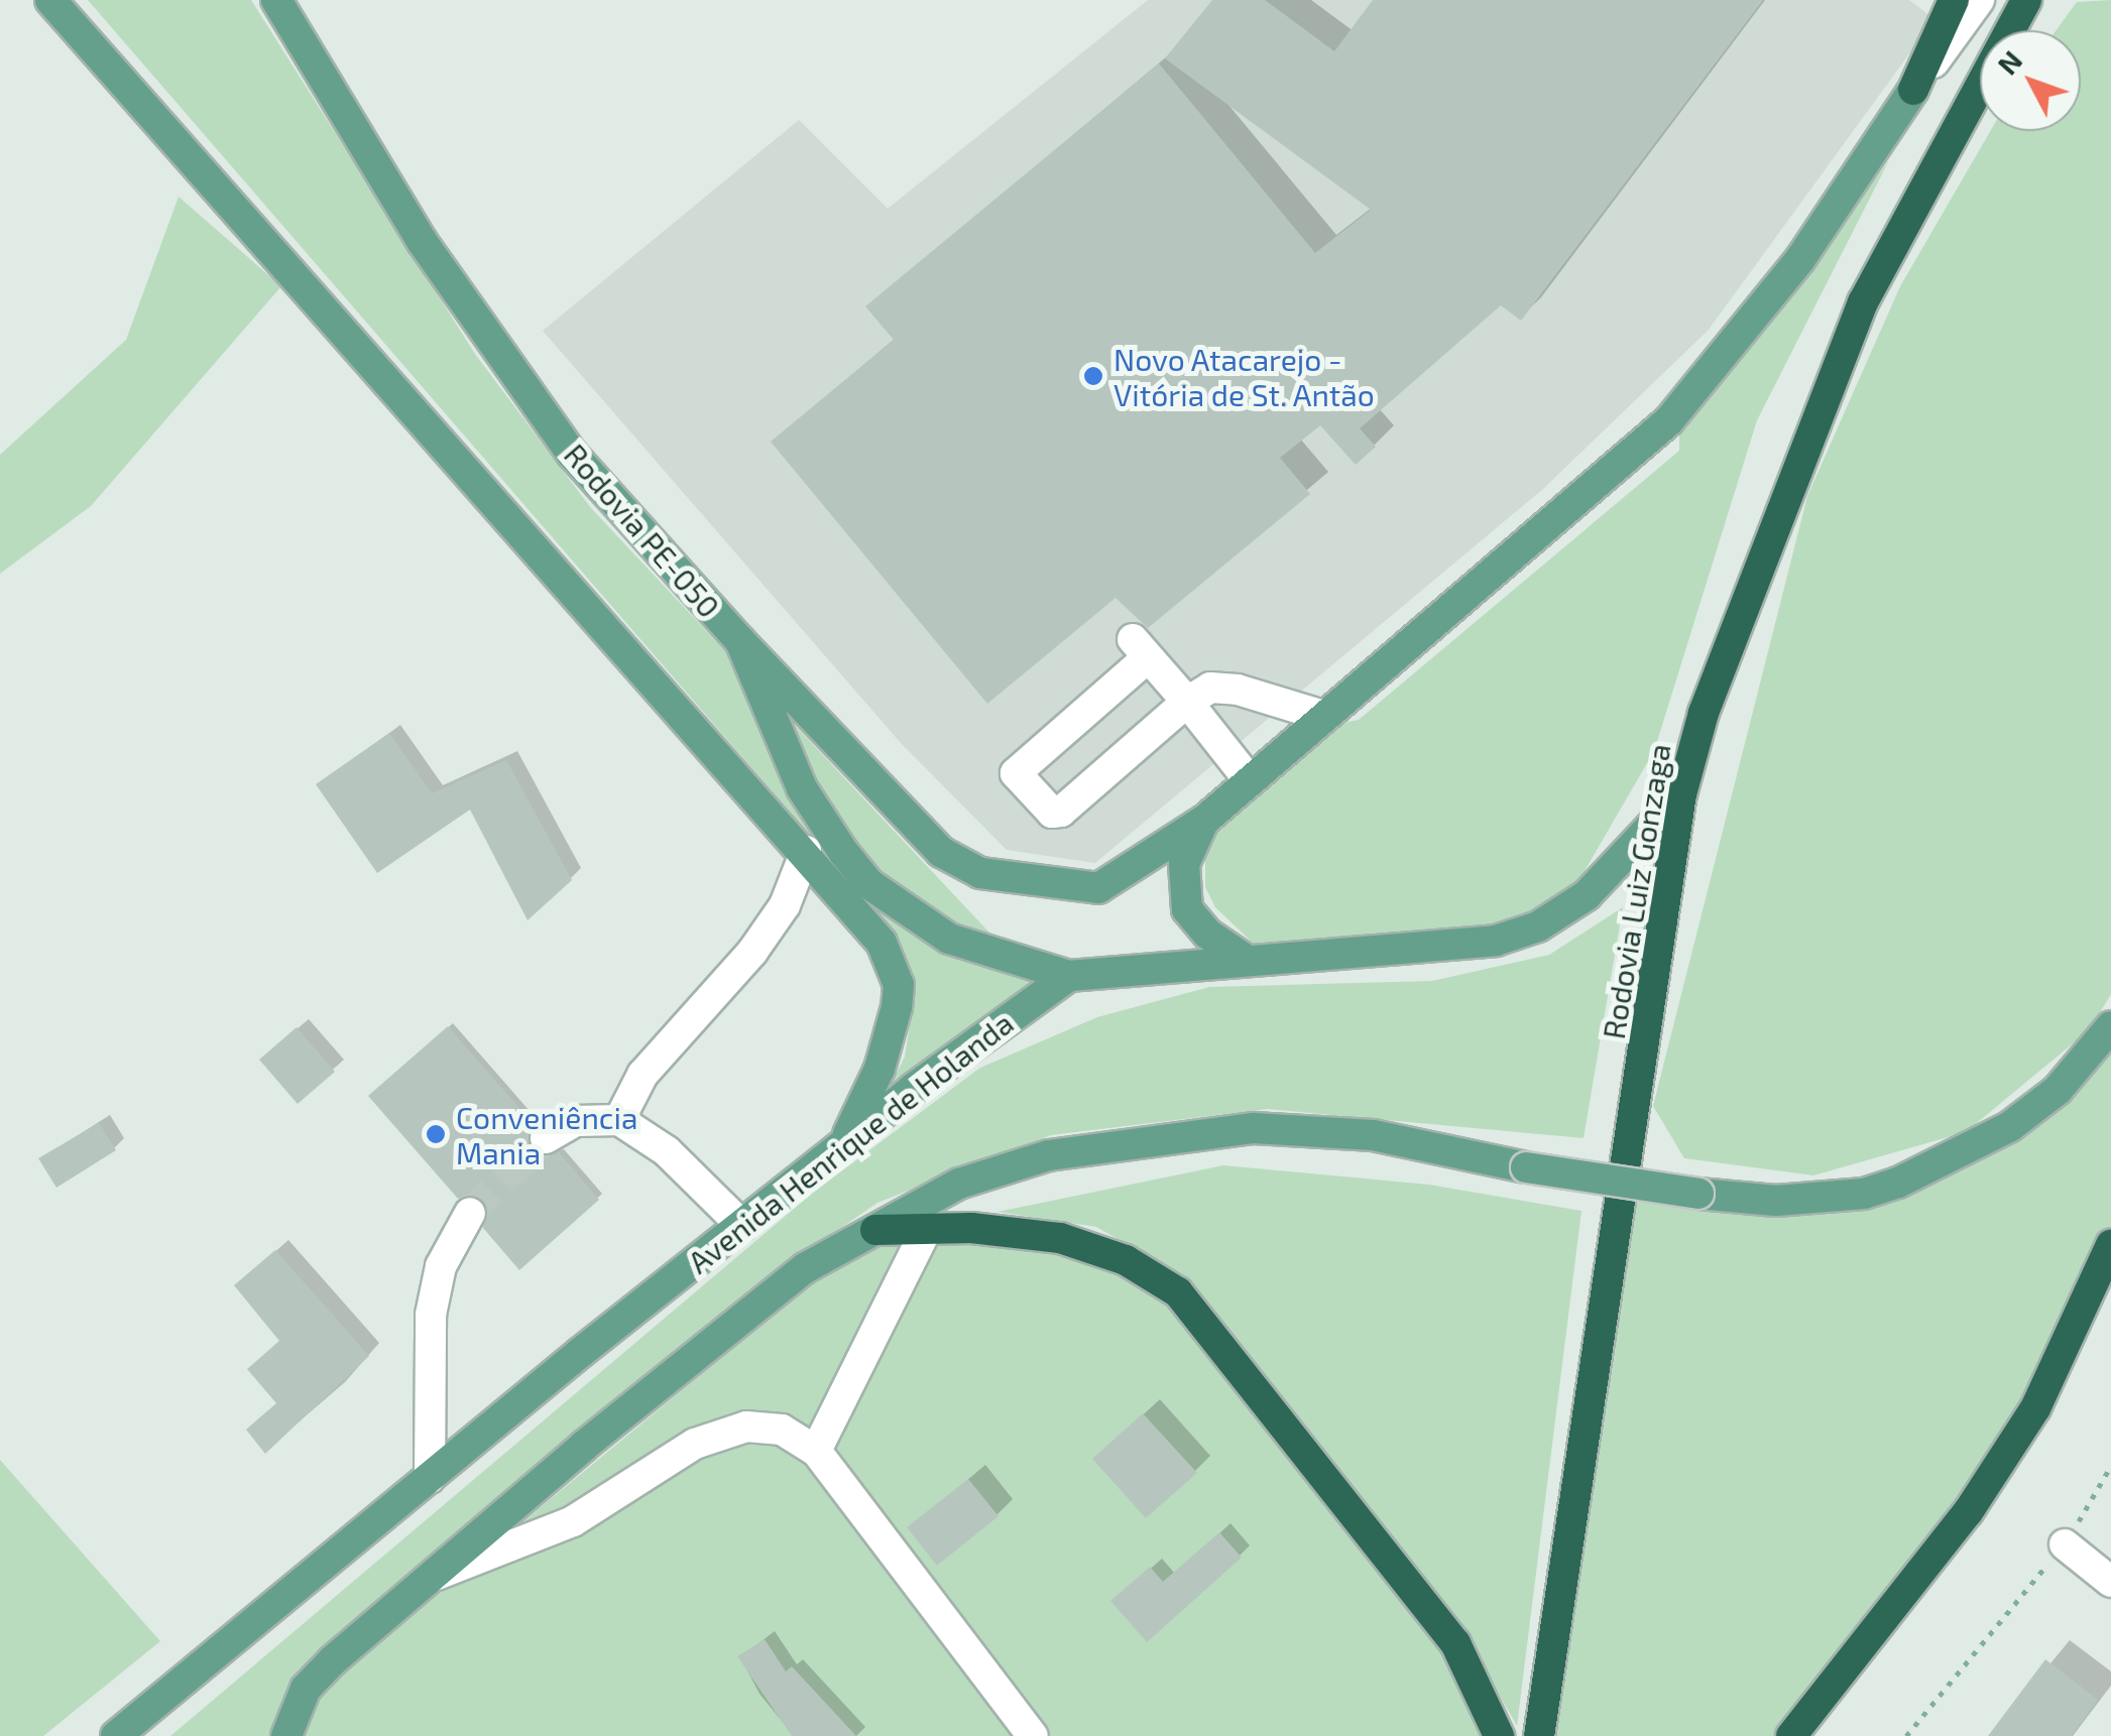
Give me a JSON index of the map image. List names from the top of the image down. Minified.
{"streets":{"highway":["Rodovia Luiz Gonzaga"],"main road":["Rodovia PE-050","Avenida Henrique de Holanda"]},"crossings":[["Rodovia PE-050","Avenida Henrique de Holanda"]],"places":["Novo Atacarejo - Vitória de St. Antão","Conveniência Mania"],"north":"top left"}
